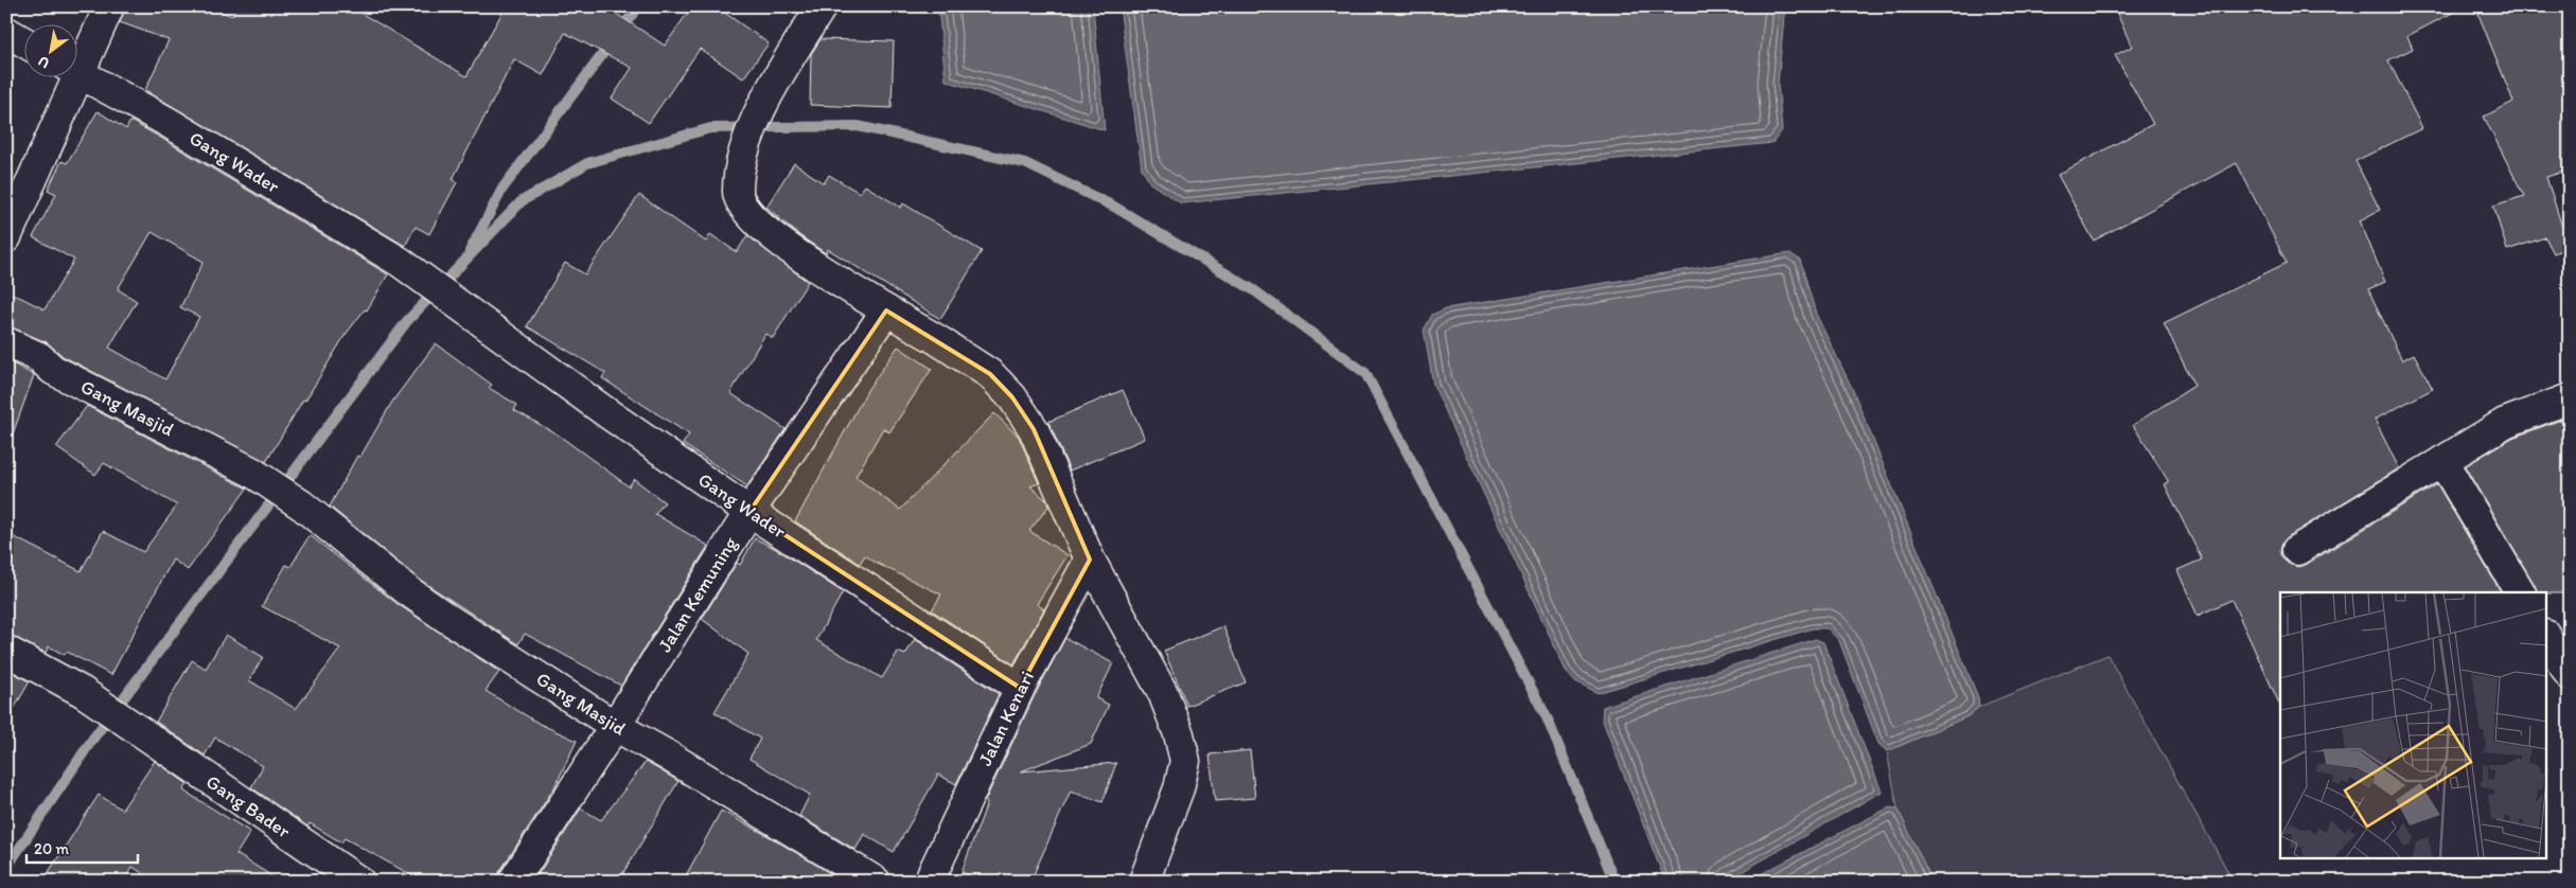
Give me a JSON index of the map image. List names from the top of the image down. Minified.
{"streets":{"street":["Gang Wader","Gang Masjid","Jalan Kemuning","Jalan Kenari","Gang Bader"]},"crossings":[["Gang Wader","Jalan Kemuning"],["Gang Wader","Jalan Kenari"],["Gang Masjid","Jalan Kemuning"]],"scale_bar":"20 m","north":"bottom left"}
